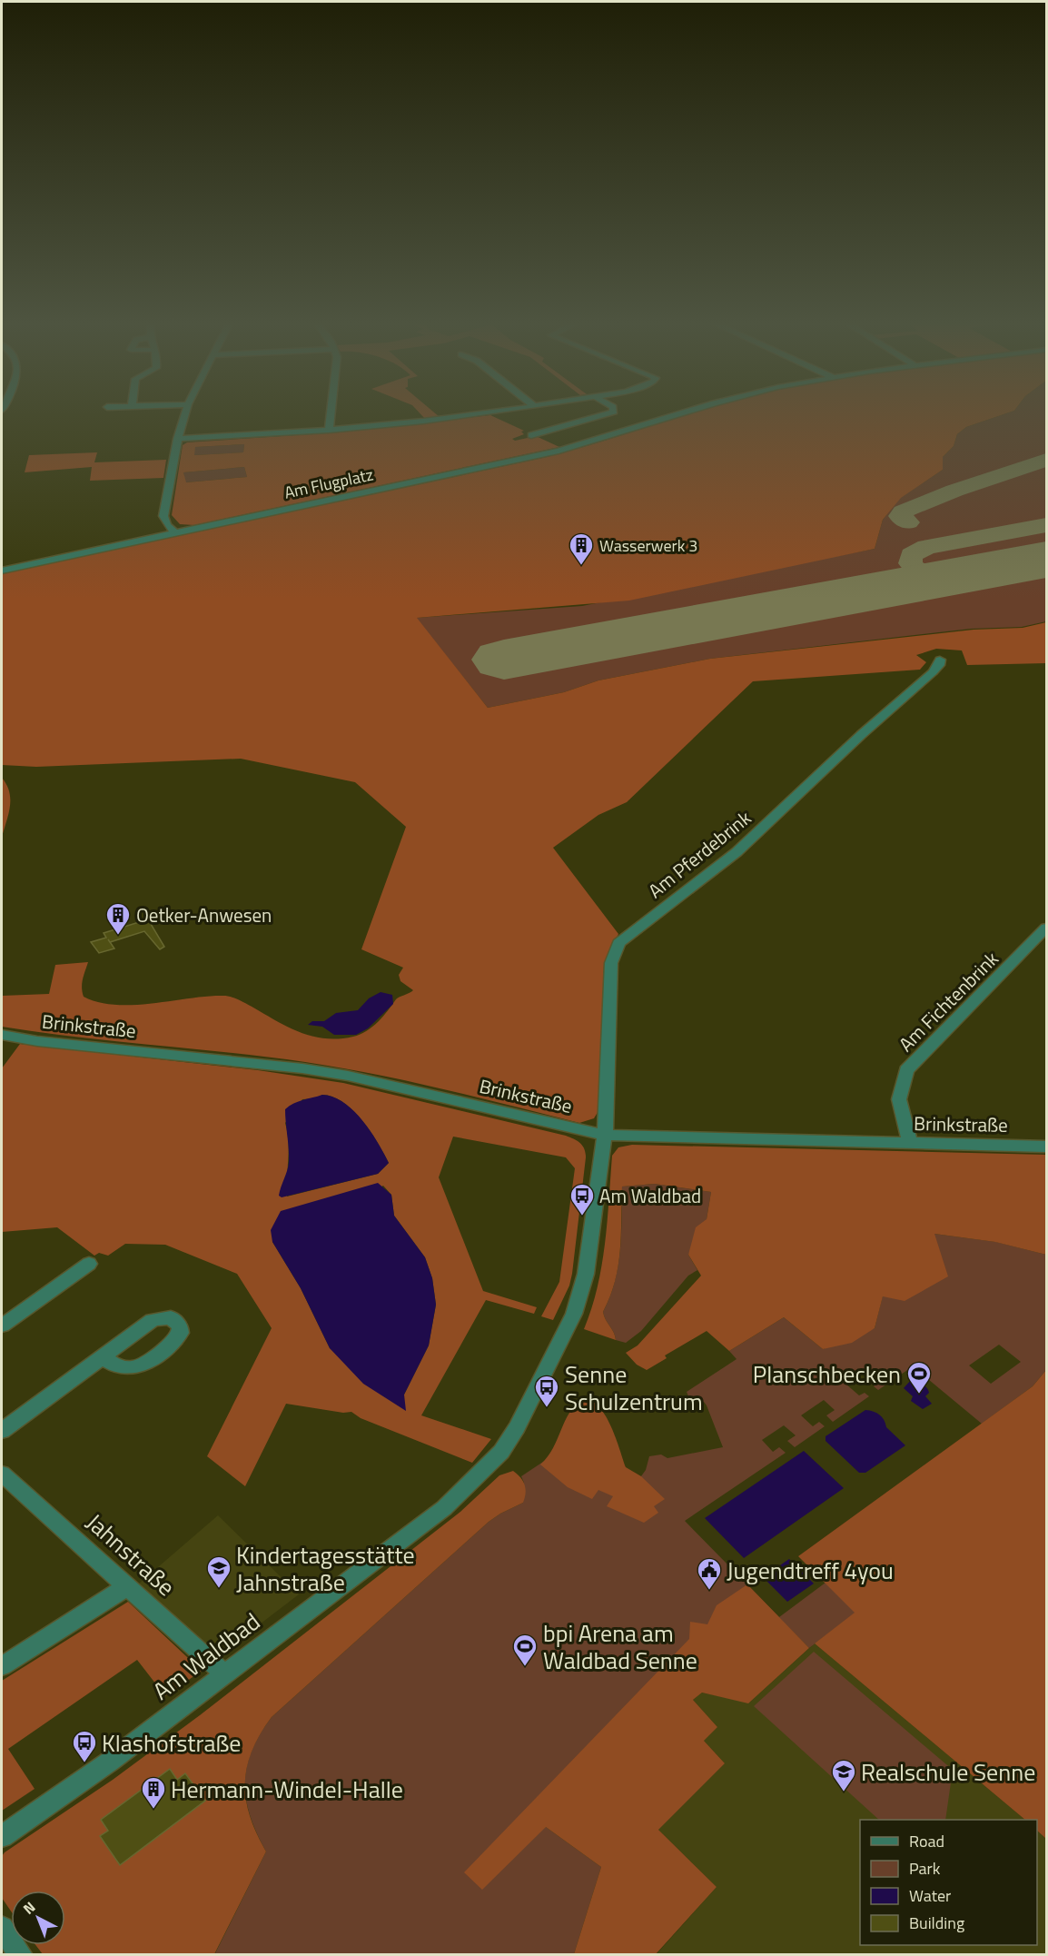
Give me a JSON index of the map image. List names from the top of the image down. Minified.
{"streets":{"street":["Am Flugplatz","Am Pferdebrink","Am Fichtenbrink","Brinkstraße","Jahnstraße","Am Waldbad"]},"crossings":[["Am Pferdebrink","Brinkstraße"],["Am Pferdebrink","Am Waldbad"],["Am Fichtenbrink","Brinkstraße"],["Brinkstraße","Am Waldbad"],["Jahnstraße","Am Waldbad"]],"places":{"building":["Wasserwerk 3","Oetker-Anwesen","Hermann-Windel-Halle"],"bus stop":["Am Waldbad","Senne Schulzentrum","Klashofstraße"],"sports":["Planschbecken","bpi Arena am Waldbad Senne"],"school or university":["Kindertagesstätte Jahnstraße","Realschule Senne"],"public building":["Jugendtreff 4you"]},"legend":["Road","Park","Water","Building"],"north":"top left"}
